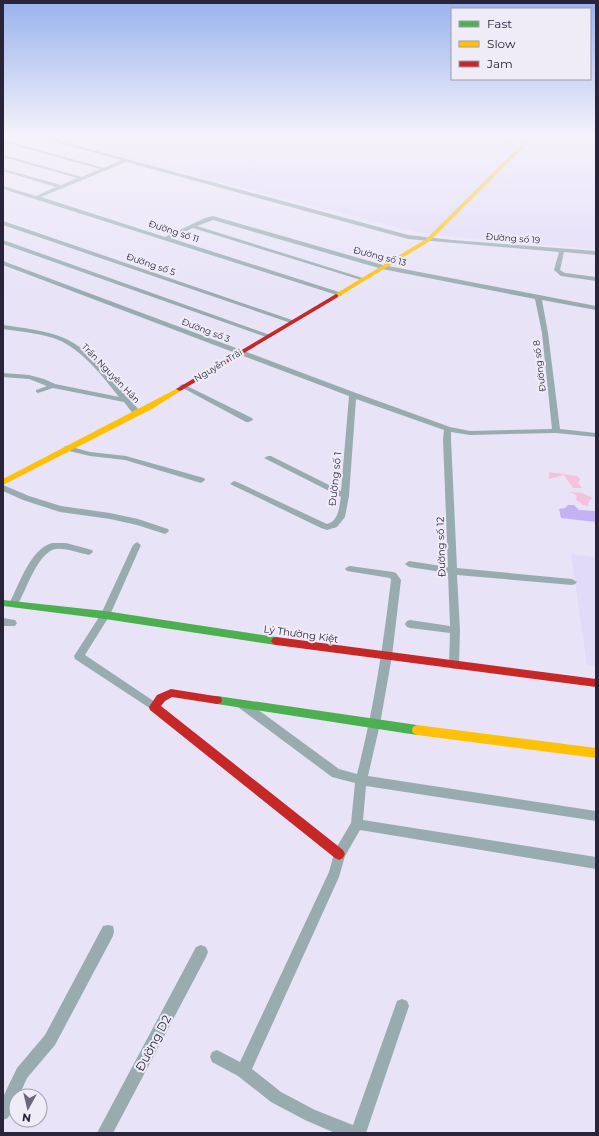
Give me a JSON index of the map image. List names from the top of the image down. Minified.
{"streets":{"street":["Đường số 11","Đường số 19","Đường số 13","Đường số 5","Đường số 3","Nguyễn Trãi","Đường số 8","Trần Nguyên Hãn","Đường số 1","Đường số 12","Lý Thường Kiệt","Đường D2"]},"crossings":[["Đường số 11","Đường số 13"],["Đường số 11","Nguyễn Trãi"],["Đường số 19","Nguyễn Trãi"],["Đường số 13","Nguyễn Trãi"],["Đường số 13","Đường số 8"],["Đường số 5","Nguyễn Trãi"],["Đường số 3","Nguyễn Trãi"],["Đường số 3","Đường số 8"],["Đường số 3","Đường số 1"],["Đường số 3","Đường số 12"],["Nguyễn Trãi","Trần Nguyên Hãn"],["Đường số 12","Lý Thường Kiệt"]],"legend":["Fast","Slow","Jam"],"north":"bottom"}
